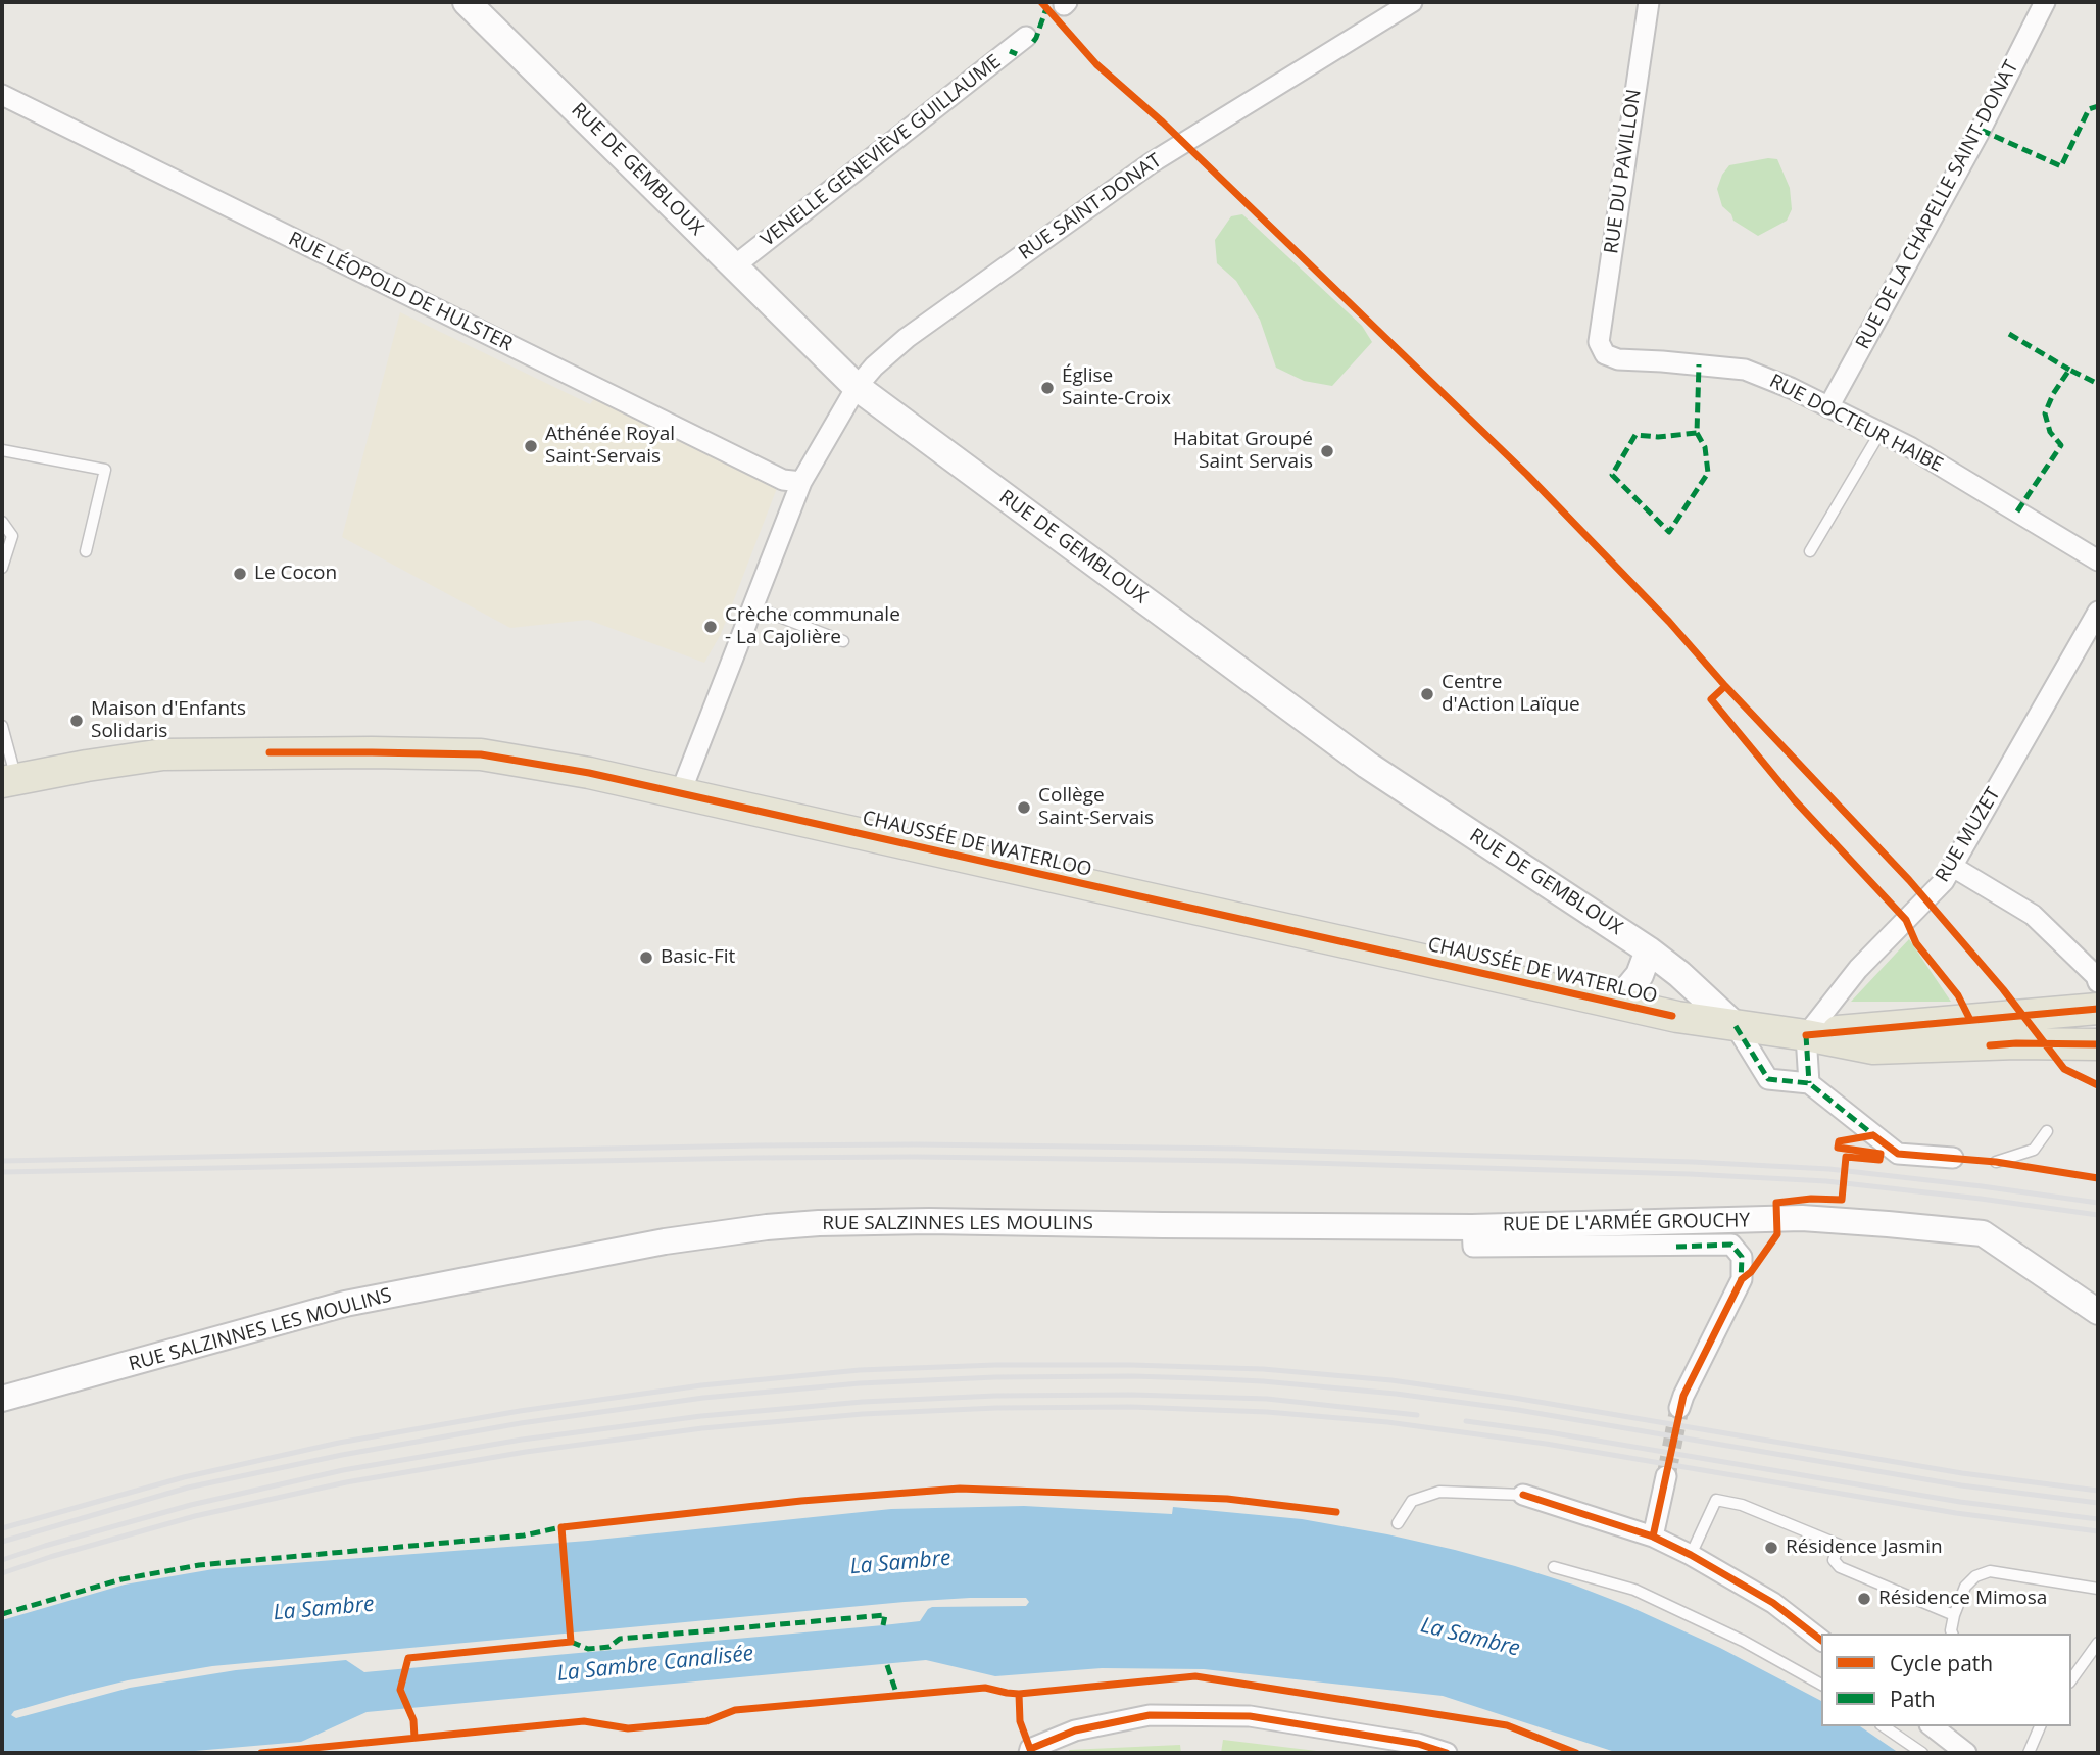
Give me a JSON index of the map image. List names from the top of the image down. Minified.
{"streets":{"main road":["RUE DE GEMBLOUX","CHAUSSÉE DE WATERLOO"],"street":["VENELLE GENEVIÈVE GUILLAUME","RUE DU PAVILLON","RUE DE LA CHAPELLE SAINT-DONAT","RUE SAINT-DONAT","RUE LÉOPOLD DE HULSTER","RUE DOCTEUR HAIBE","RUE MUZET","RUE DE L'ARMÉE GROUCHY","RUE SALZINNES LES MOULINS"]},"crossings":[["VENELLE GENEVIÈVE GUILLAUME","RUE DE GEMBLOUX"],["RUE DE GEMBLOUX","RUE SAINT-DONAT"],["RUE DE GEMBLOUX","CHAUSSÉE DE WATERLOO"],["RUE DU PAVILLON","RUE DOCTEUR HAIBE"],["RUE DE LA CHAPELLE SAINT-DONAT","RUE DOCTEUR HAIBE"],["RUE SAINT-DONAT","RUE LÉOPOLD DE HULSTER"],["RUE SAINT-DONAT","CHAUSSÉE DE WATERLOO"],["RUE MUZET","CHAUSSÉE DE WATERLOO"],["RUE DE L'ARMÉE GROUCHY","RUE SALZINNES LES MOULINS"]],"water":["La Sambre","La Sambre Canalisée"],"places":["Église Sainte-Croix","Athénée Royal Saint-Servais","Habitat Groupé Saint Servais","Le Cocon","Crèche communale - La Cajolière","Centre d'Action Laïque","Maison d'Enfants Solidaris","Collège Saint-Servais","Basic-Fit","Résidence Jasmin","Résidence Mimosa"],"legend":["Cycle path","Path"]}
